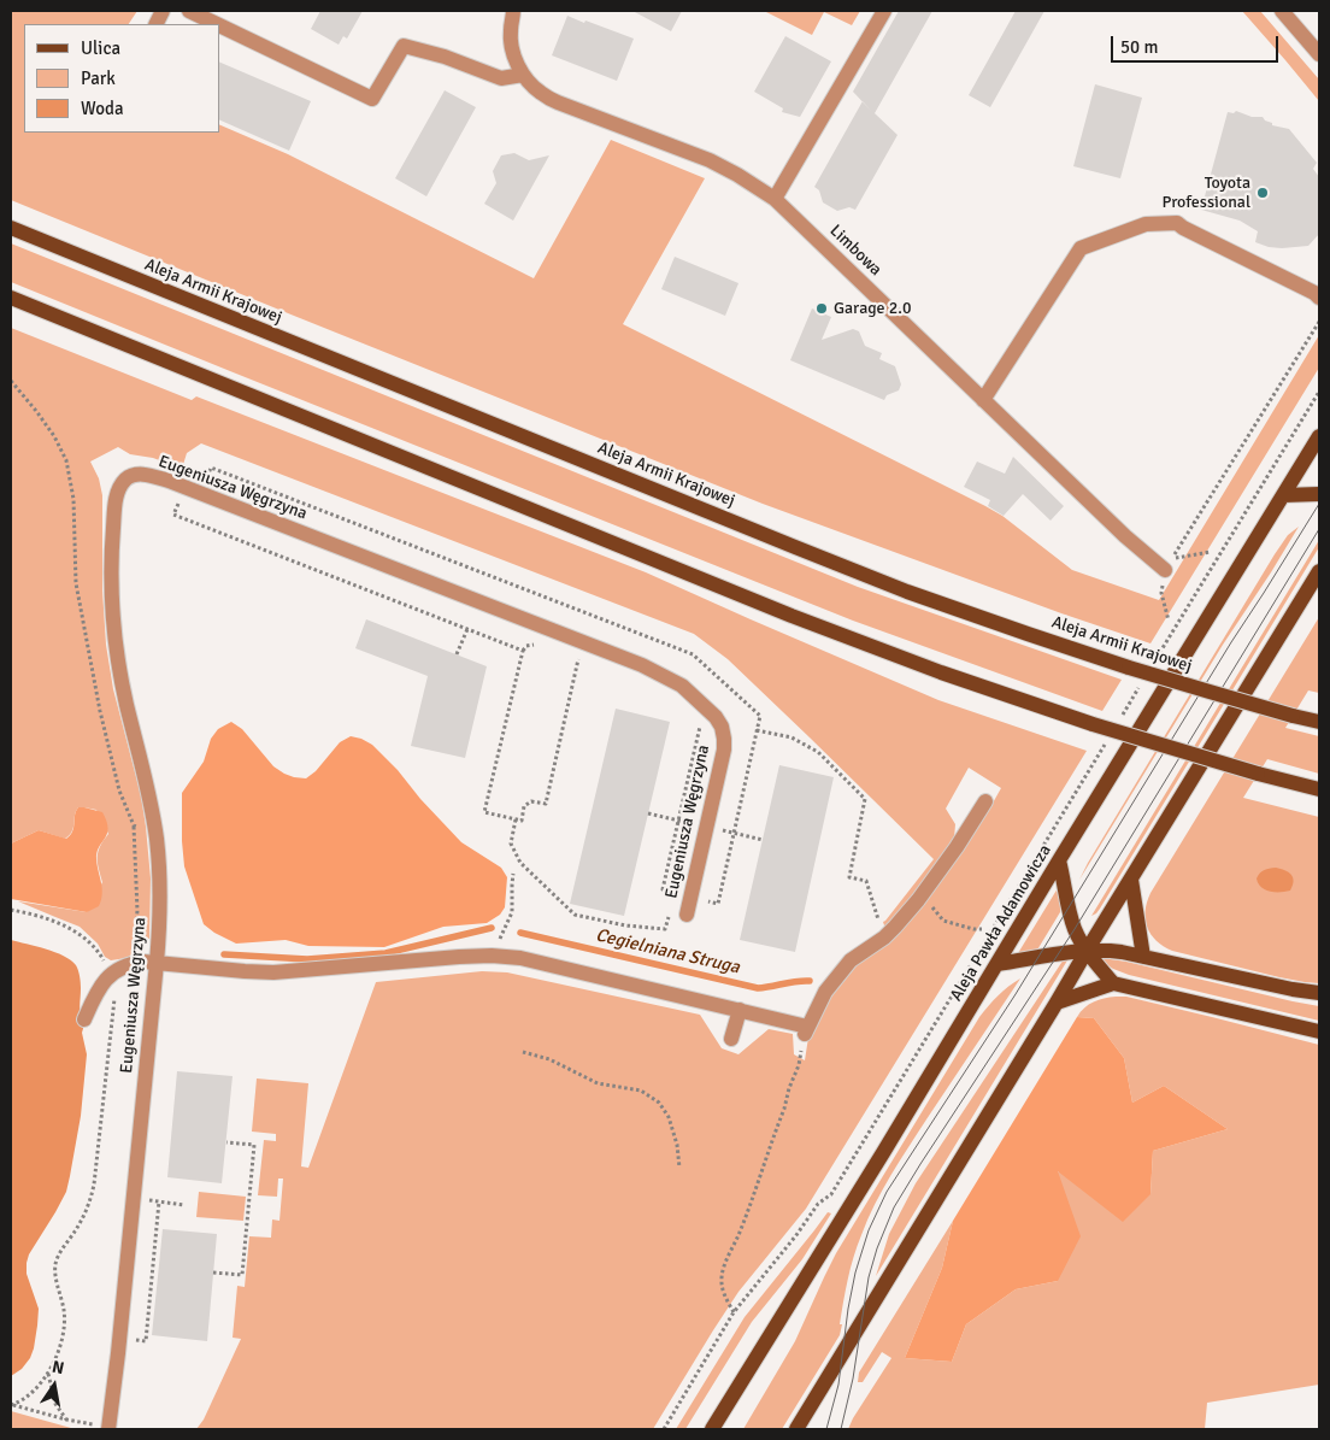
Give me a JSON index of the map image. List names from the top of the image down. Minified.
{"streets":{"main road":["Aleja Armii Krajowej","Aleja Pawła Adamowicza"],"street":["Limbowa","Eugeniusza Węgrzyna"]},"water":["Cegielniana Struga"],"places":["Toyota Professional","Garage 2.0"],"legend":["Ulica","Park","Woda"],"scale_bar":"50 m","north":"top"}
